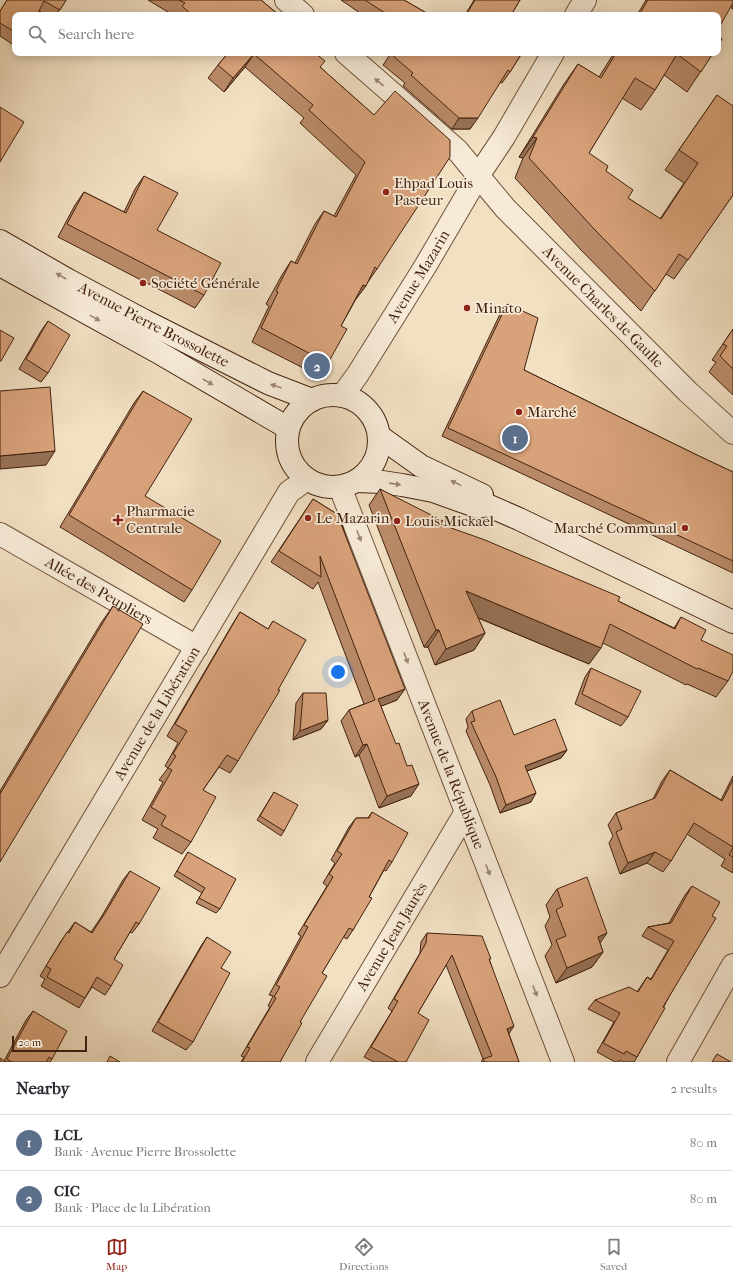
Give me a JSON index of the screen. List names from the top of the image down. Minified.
{"streets":{"street":["Avenue Mazarin","Avenue Charles de Gaulle","Avenue Pierre Brossolette","Allée des Peupliers","Avenue de la Libération","Avenue de la République","Avenue Jean Jaurès"]},"crossings":[["Avenue Mazarin","Avenue Charles de Gaulle"],["Avenue Mazarin","Avenue Pierre Brossolette"],["Avenue Mazarin","Avenue de la Libération"],["Avenue Mazarin","Avenue de la République"],["Avenue Pierre Brossolette","Avenue de la Libération"],["Avenue Pierre Brossolette","Avenue de la République"],["Allée des Peupliers","Avenue de la Libération"],["Avenue de la Libération","Avenue de la République"],["Avenue de la République","Avenue Jean Jaurès"]],"one_way":["Avenue de la République"],"places":{"other":["Ehpad Louis Pasteur","Société Générale","Minato","Marché","Le Mazarin","Louis Mickael","Marché Communal"],"health":["Pharmacie Centrale"]},"scale_bar":"20 m","page":{"search":"Search here","pins":["2","1"],"scale":"20 m","heading":["Nearby","2 results"],"list":[{"mark":"1","name":"LCL","note":"Bank · Avenue Pierre Brossolette","value":"80 m"},{"mark":"2","name":"CIC","note":"Bank · Place de la Libération","value":"80 m"}],"nav":["Map","Directions","Saved"]}}
